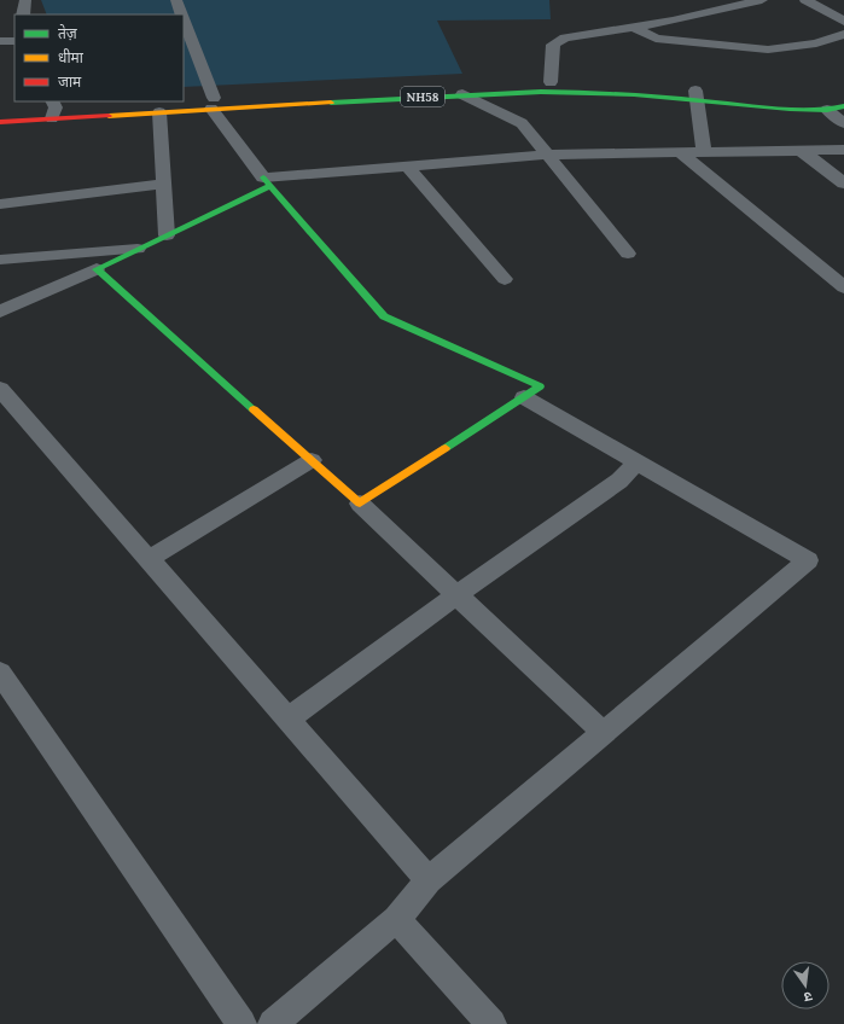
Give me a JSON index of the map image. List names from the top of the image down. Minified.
{"streets":{"main road":["NH58"]},"legend":["तेज़","धीमा","जाम"],"north":"bottom"}
